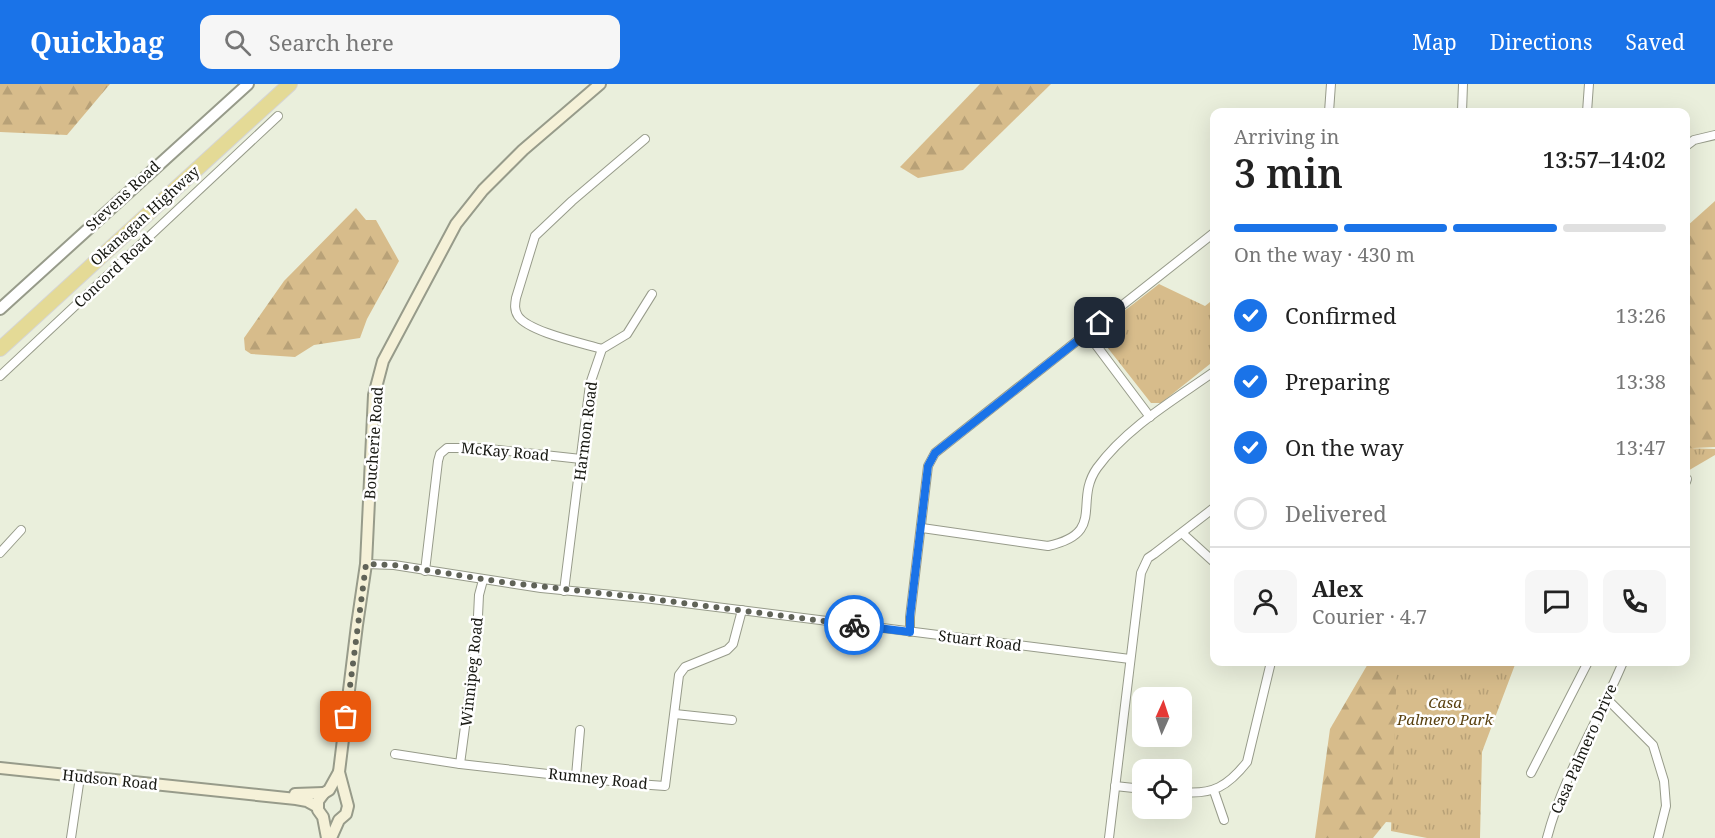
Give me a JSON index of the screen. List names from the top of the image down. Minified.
{"streets":{"highway":["Okanagan Highway"],"main road":["Boucherie Road","Hudson Road"],"street":["Stevens Road","Concord Road","Harmon Road","McKay Road","Stuart Road","Winnipeg Road","Casa Palmero Drive","Rumney Road"]},"crossings":[["Harmon Road","McKay Road"],["Harmon Road","Stuart Road"],["Boucherie Road","Stuart Road"],["Boucherie Road","Hudson Road"],["McKay Road","Stuart Road"],["Stuart Road","Winnipeg Road"],["Stuart Road","Rumney Road"],["Winnipeg Road","Rumney Road"]],"parks":["Casa Palmero Park"],"north":"top","page":{"header":"Quickbag","search":"Search here","nav":["Map","Directions","Saved"],"heading":["3 min","Arriving in","13:57–14:02"],"panel":["Alex","Courier · 4.7"],"bar":"On the way · 430 m","list":[["Confirmed","13:26"],["Preparing","13:38"],["On the way","13:47"],"Delivered"]}}
